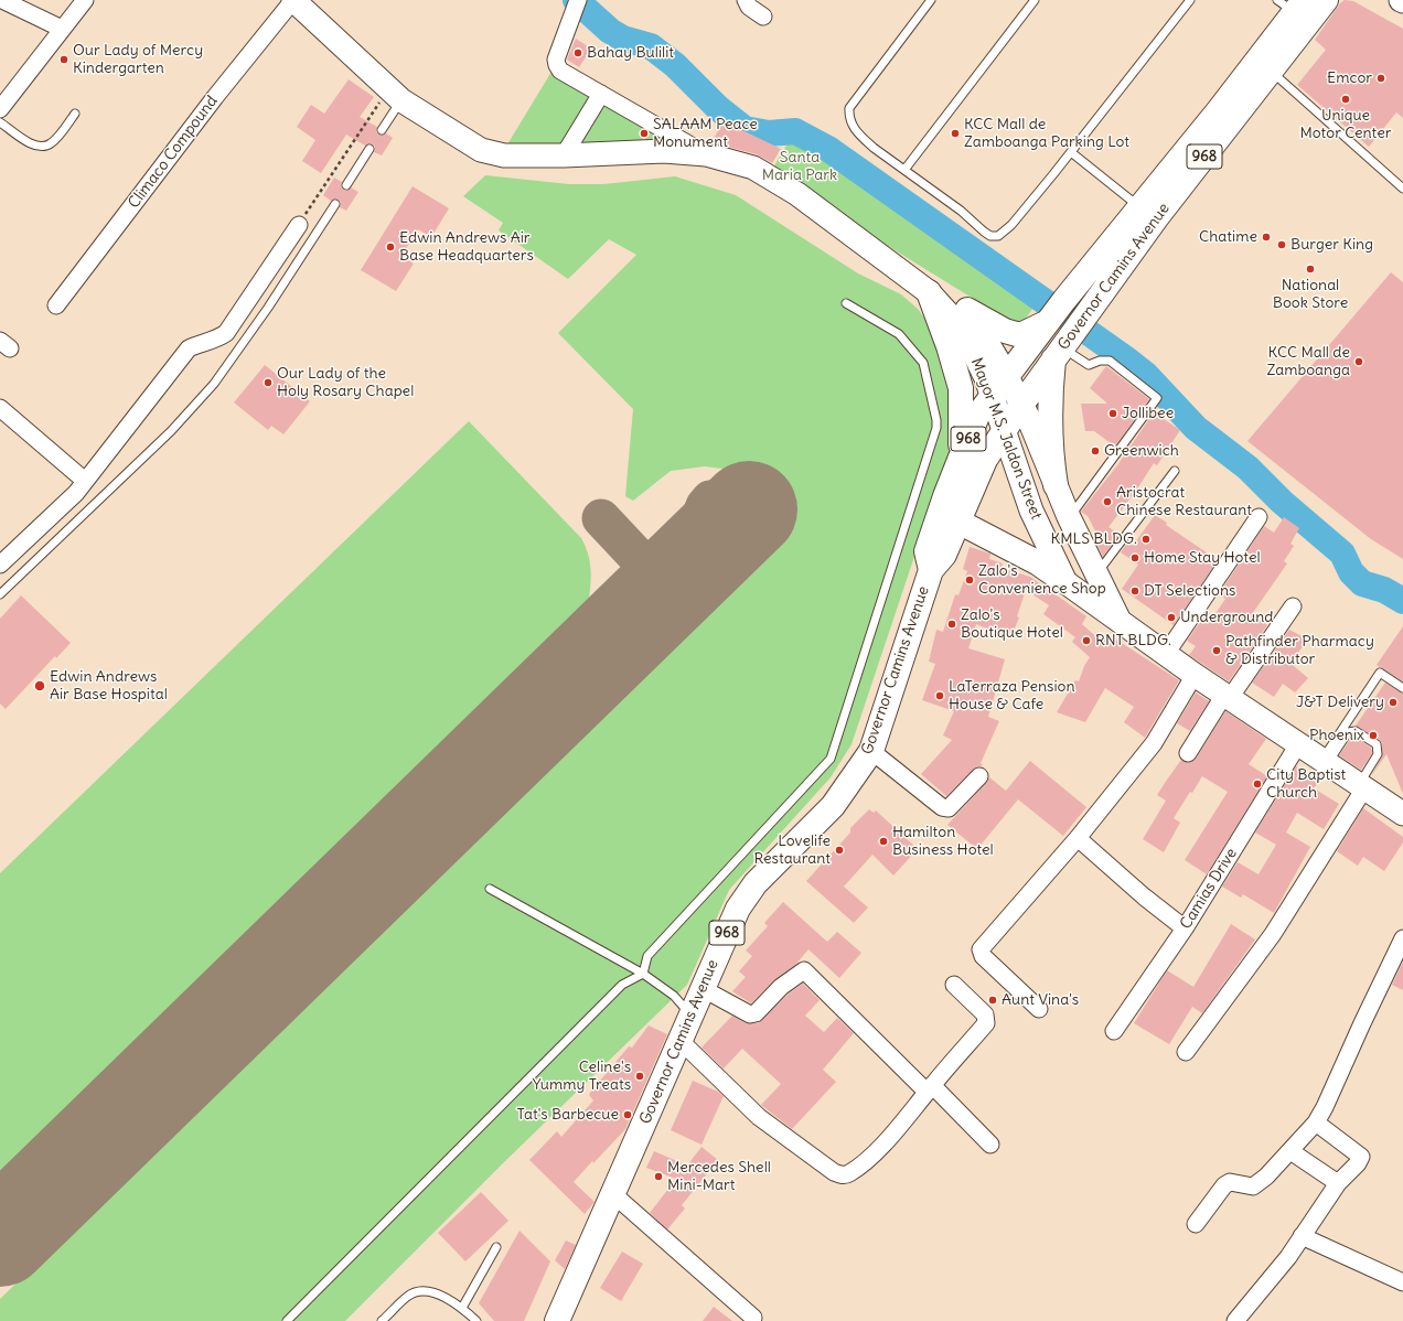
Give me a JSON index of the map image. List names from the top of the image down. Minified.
{"streets":{"main road":["968","Governor Camins Avenue","Mayor M.S. Jaldon Street"],"street":["Climaco Compound","Camias Drive"]},"crossings":[["Climaco Compound","Mayor M.S. Jaldon Street"],["Governor Camins Avenue","Mayor M.S. Jaldon Street"],["Mayor M.S. Jaldon Street","Camias Drive"]],"parks":["Santa Maria Park"],"places":["Bahay Bulilit","Our Lady of Mercy Kindergarten","Emcor","Unique Motor Center","SALAAM Peace Monument","KCC Mall de Zamboanga Parking Lot","Chatime","Burger King","Edwin Andrews Air Base Headquarters","National Book Store","KCC Mall de Zamboanga","Our Lady of the Holy Rosary Chapel","Jollibee","Greenwich","Aristocrat Chinese Restaurant","KMLS BLDG.","Home Stay Hotel","Zalo's Convenience Shop","DT Selections","Underground","Zalo's Boutique Hotel","RNT BLDG.","Pathfinder Pharmacy & Distributor","Edwin Andrews Air Base Hospital","LaTerraza Pension House & Cafe","J&T Delivery","Phoenix","City Baptist Church","Hamilton Business Hotel","Lovelife Restaurant","Aunt Vina's","Celine's Yummy Treats","Tat's Barbecue","Mercedes Shell Mini-Mart"]}
